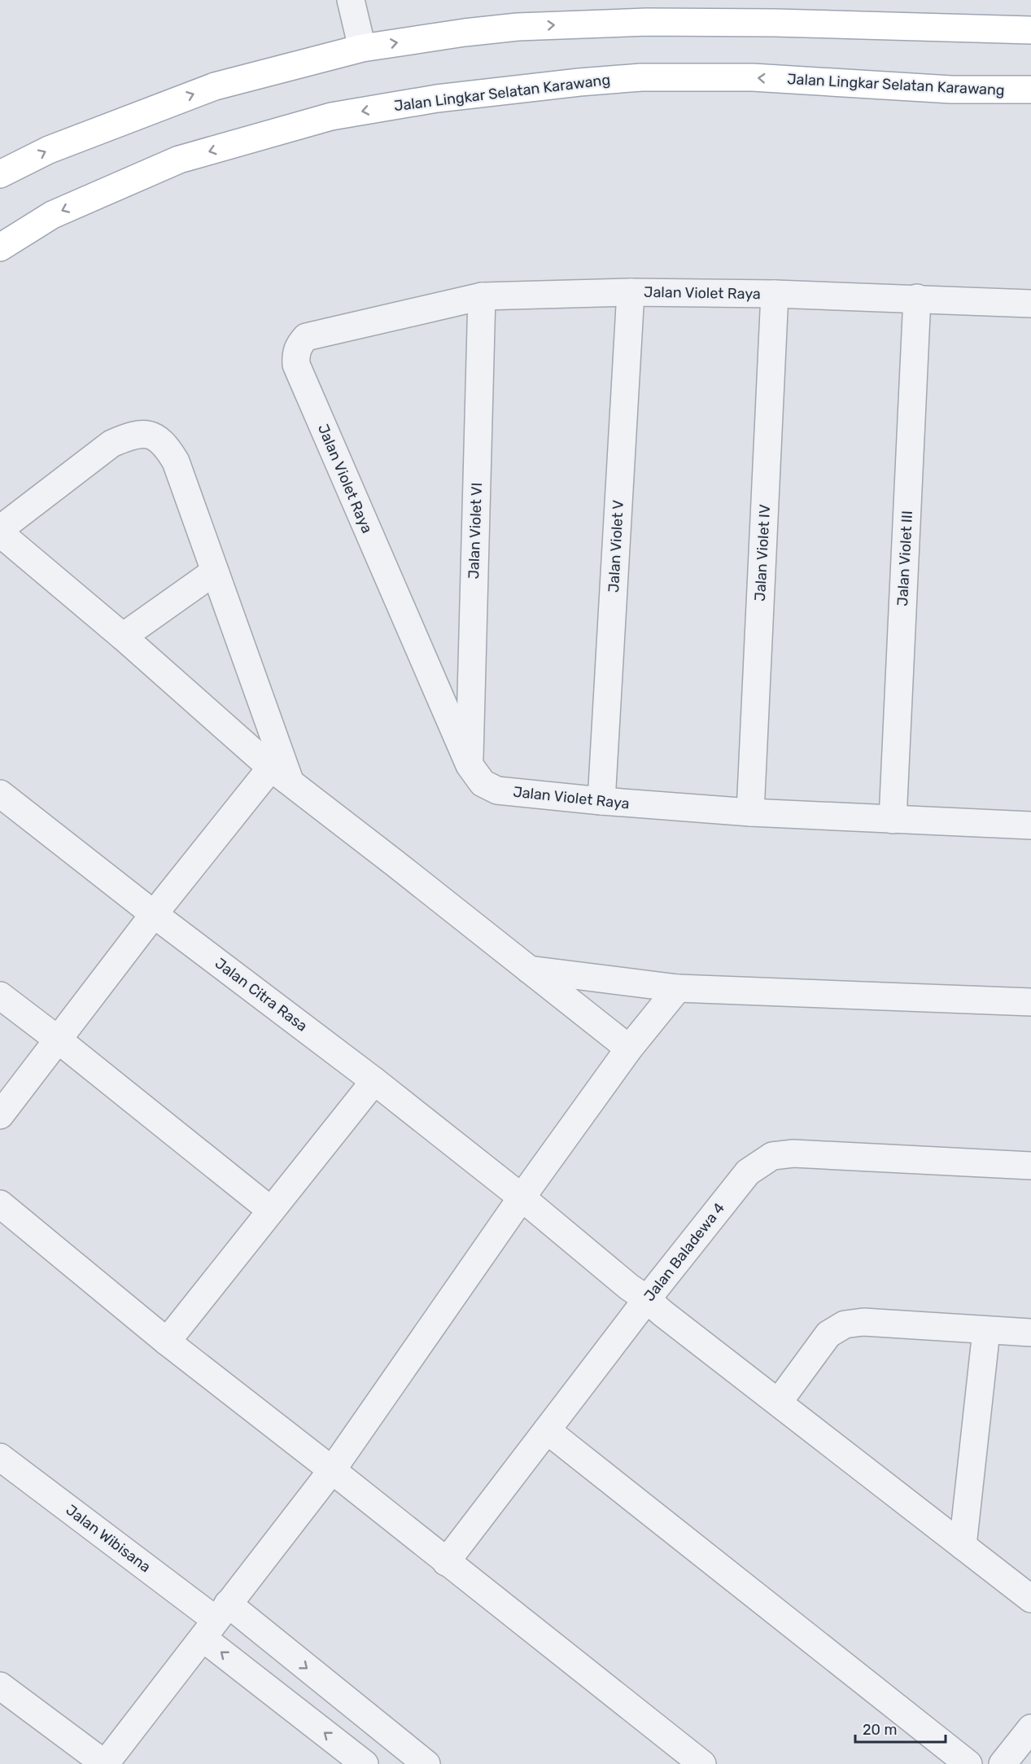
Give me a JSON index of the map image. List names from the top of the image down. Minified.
{"streets":{"main road":["Jalan Lingkar Selatan Karawang"],"street":["Jalan Violet Raya","Jalan Violet VI","Jalan Violet V","Jalan Violet IV","Jalan Violet III","Jalan Citra Rasa","Jalan Baladewa 4","Jalan Wibisana"]},"crossings":[["Jalan Violet Raya","Jalan Violet VI"],["Jalan Violet Raya","Jalan Violet V"],["Jalan Violet Raya","Jalan Violet IV"],["Jalan Violet Raya","Jalan Violet III"],["Jalan Citra Rasa","Jalan Baladewa 4"]],"scale_bar":"20 m"}
